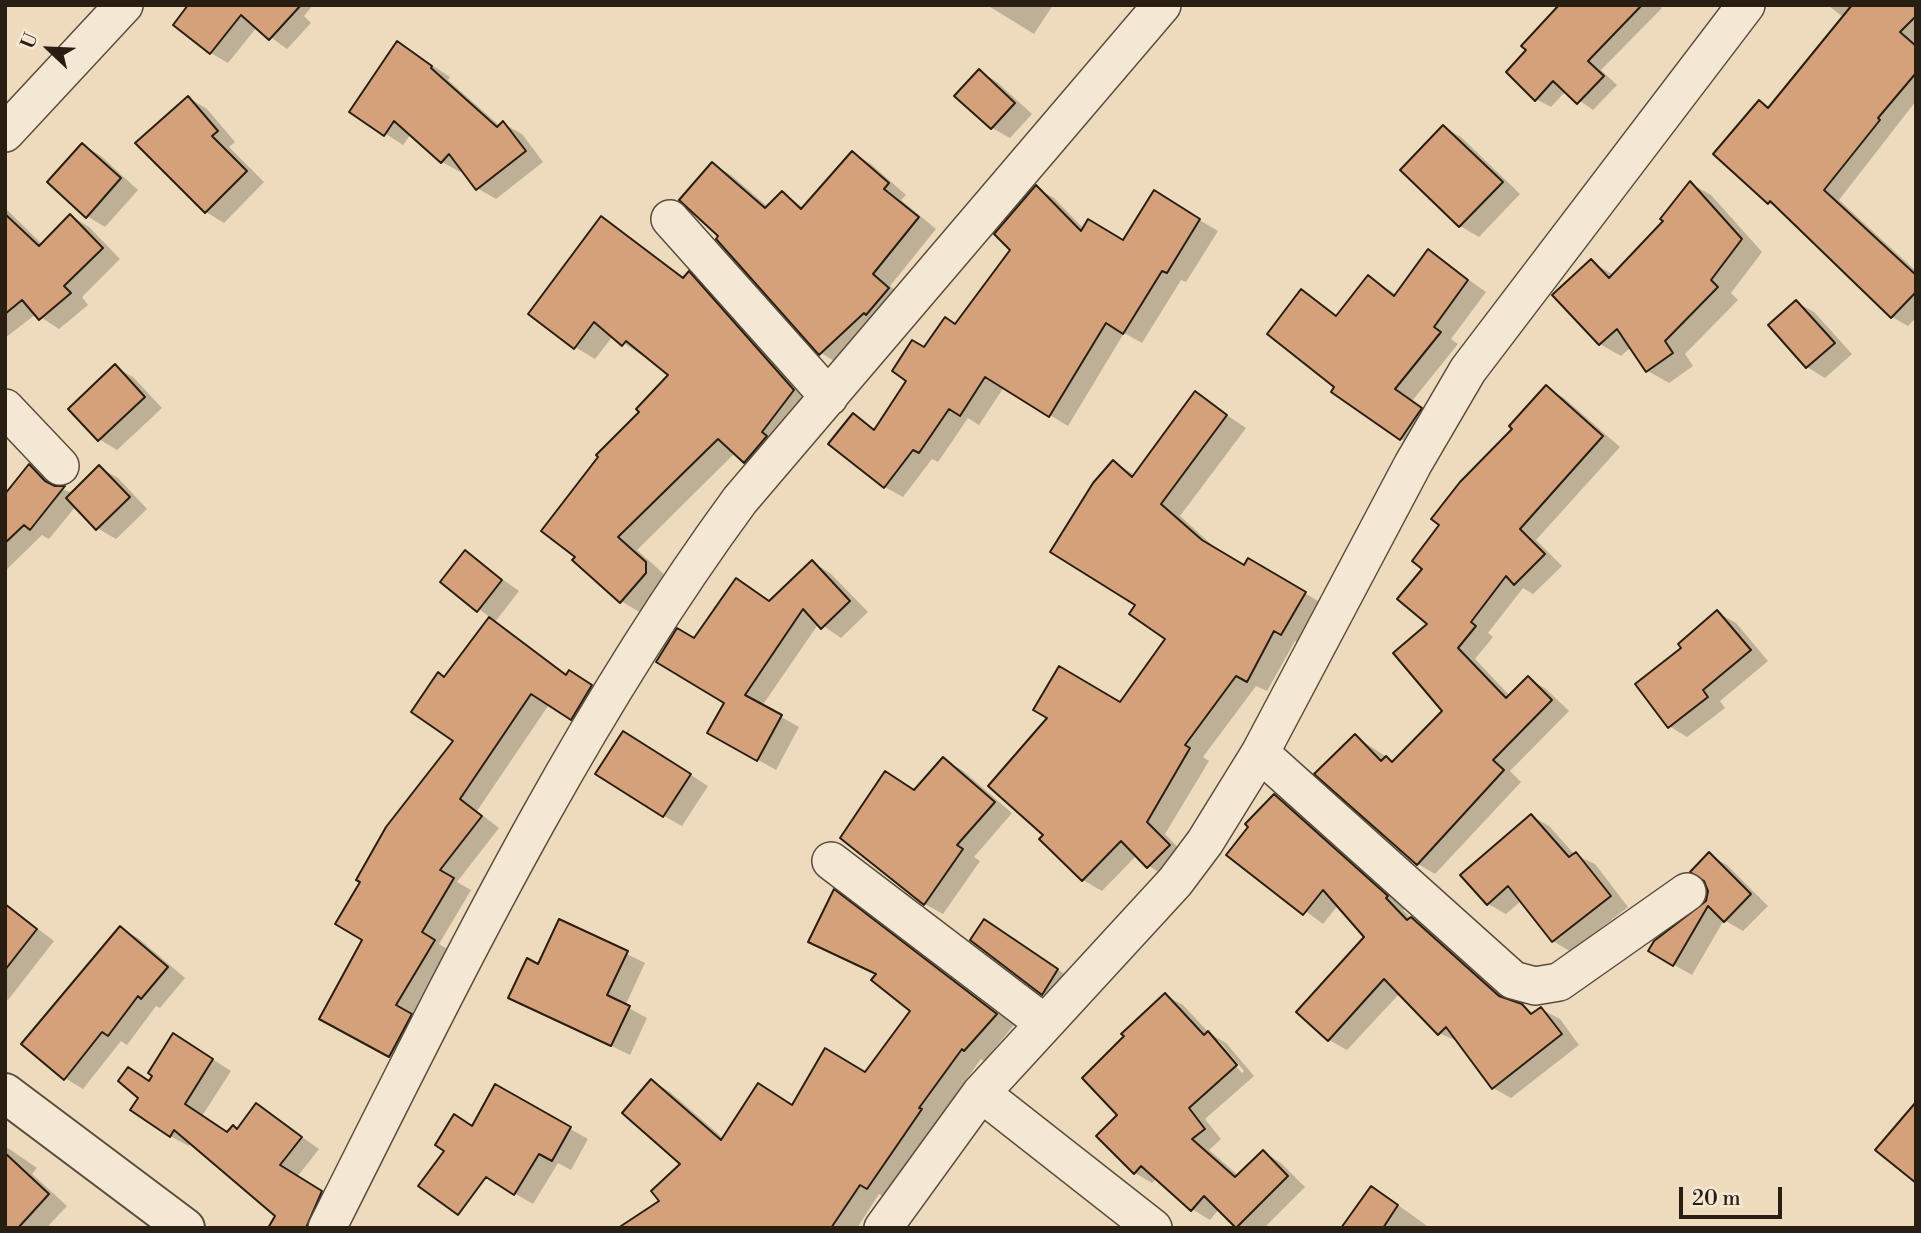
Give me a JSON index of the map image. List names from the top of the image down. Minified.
{"scale_bar":"20 m","north":"top left"}
